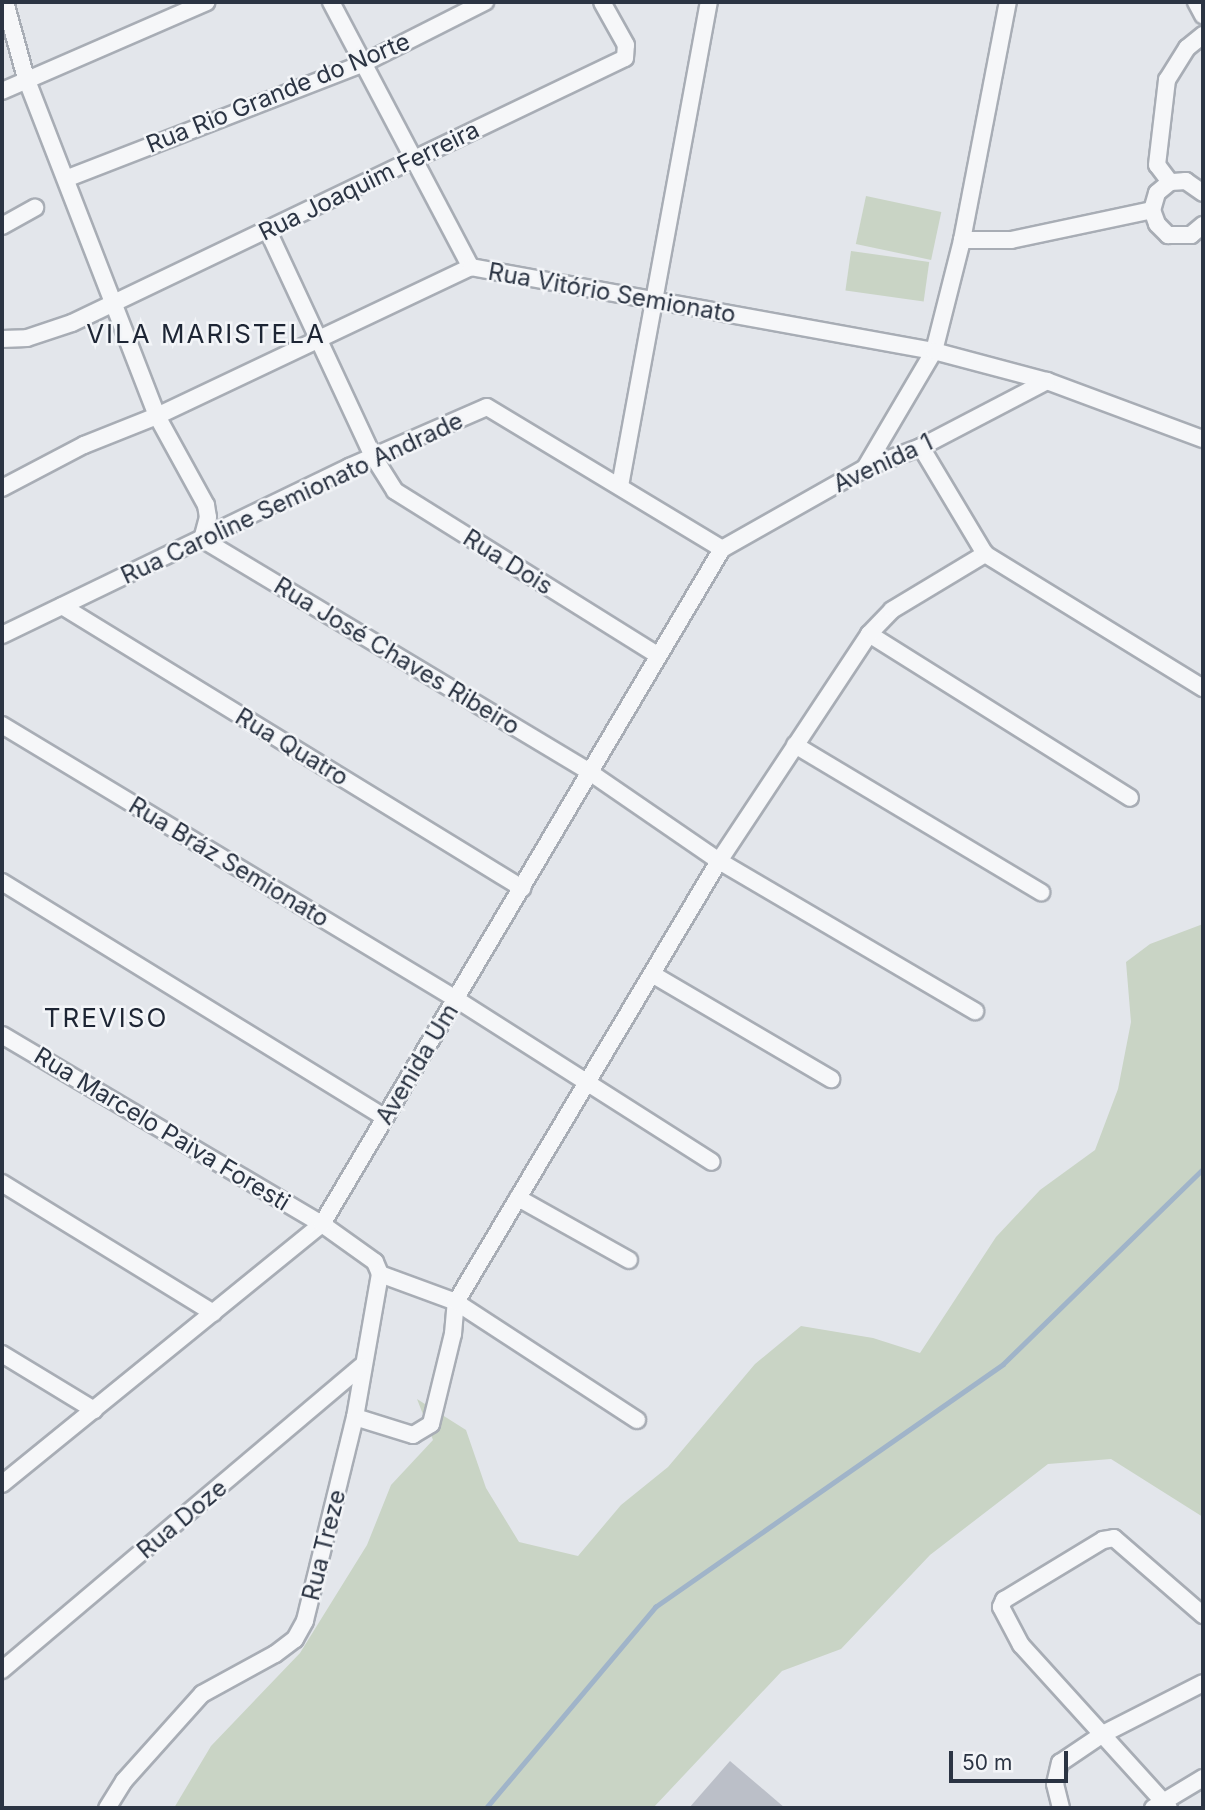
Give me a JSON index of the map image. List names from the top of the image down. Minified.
{"streets":{"street":["Rua Rio Grande do Norte","Rua Joaquim Ferreira","Rua Vitório Semionato","Avenida 1","Rua Caroline Semionato Andrade","Rua Dois","Rua José Chaves Ribeiro","Rua Quatro","Rua Bráz Semionato","Avenida Um","Rua Marcelo Paiva Foresti","Rua Doze","Rua Treze"]},"crossings":[["Rua Joaquim Ferreira","Rua Dois"],["Rua Vitório Semionato","Avenida 1"],["Rua Vitório Semionato","Rua Dois"],["Avenida 1","Rua Caroline Semionato Andrade"],["Avenida 1","Avenida Um"],["Rua Caroline Semionato Andrade","Rua Dois"],["Rua Caroline Semionato Andrade","Rua José Chaves Ribeiro"],["Rua Caroline Semionato Andrade","Rua Quatro"],["Rua Caroline Semionato Andrade","Avenida Um"],["Rua Dois","Avenida Um"],["Rua José Chaves Ribeiro","Avenida Um"],["Rua Quatro","Avenida Um"],["Rua Bráz Semionato","Avenida Um"],["Avenida Um","Rua Marcelo Paiva Foresti"],["Rua Doze","Rua Treze"]],"districts":["VILA MARISTELA","TREVISO"],"scale_bar":"50 m"}
